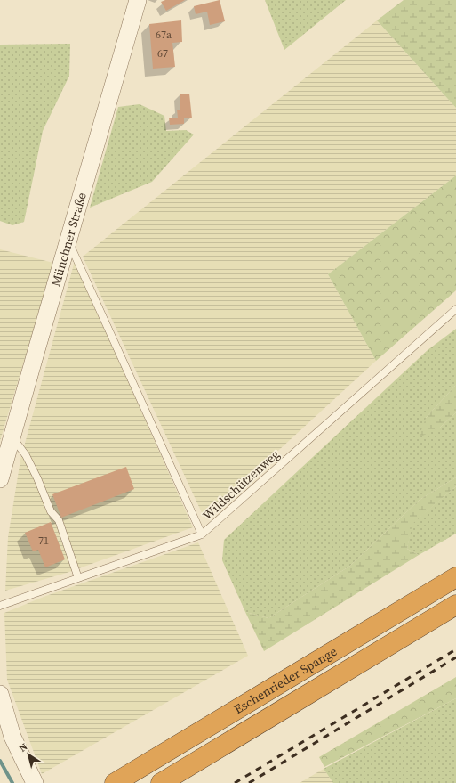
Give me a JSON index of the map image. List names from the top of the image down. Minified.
{"streets":{"highway":["Eschenrieder Spange"],"street":["Münchner Straße"],"lane":["Wildschützenweg"]},"house_numbers":["67a","67","71"],"north":"top left"}
